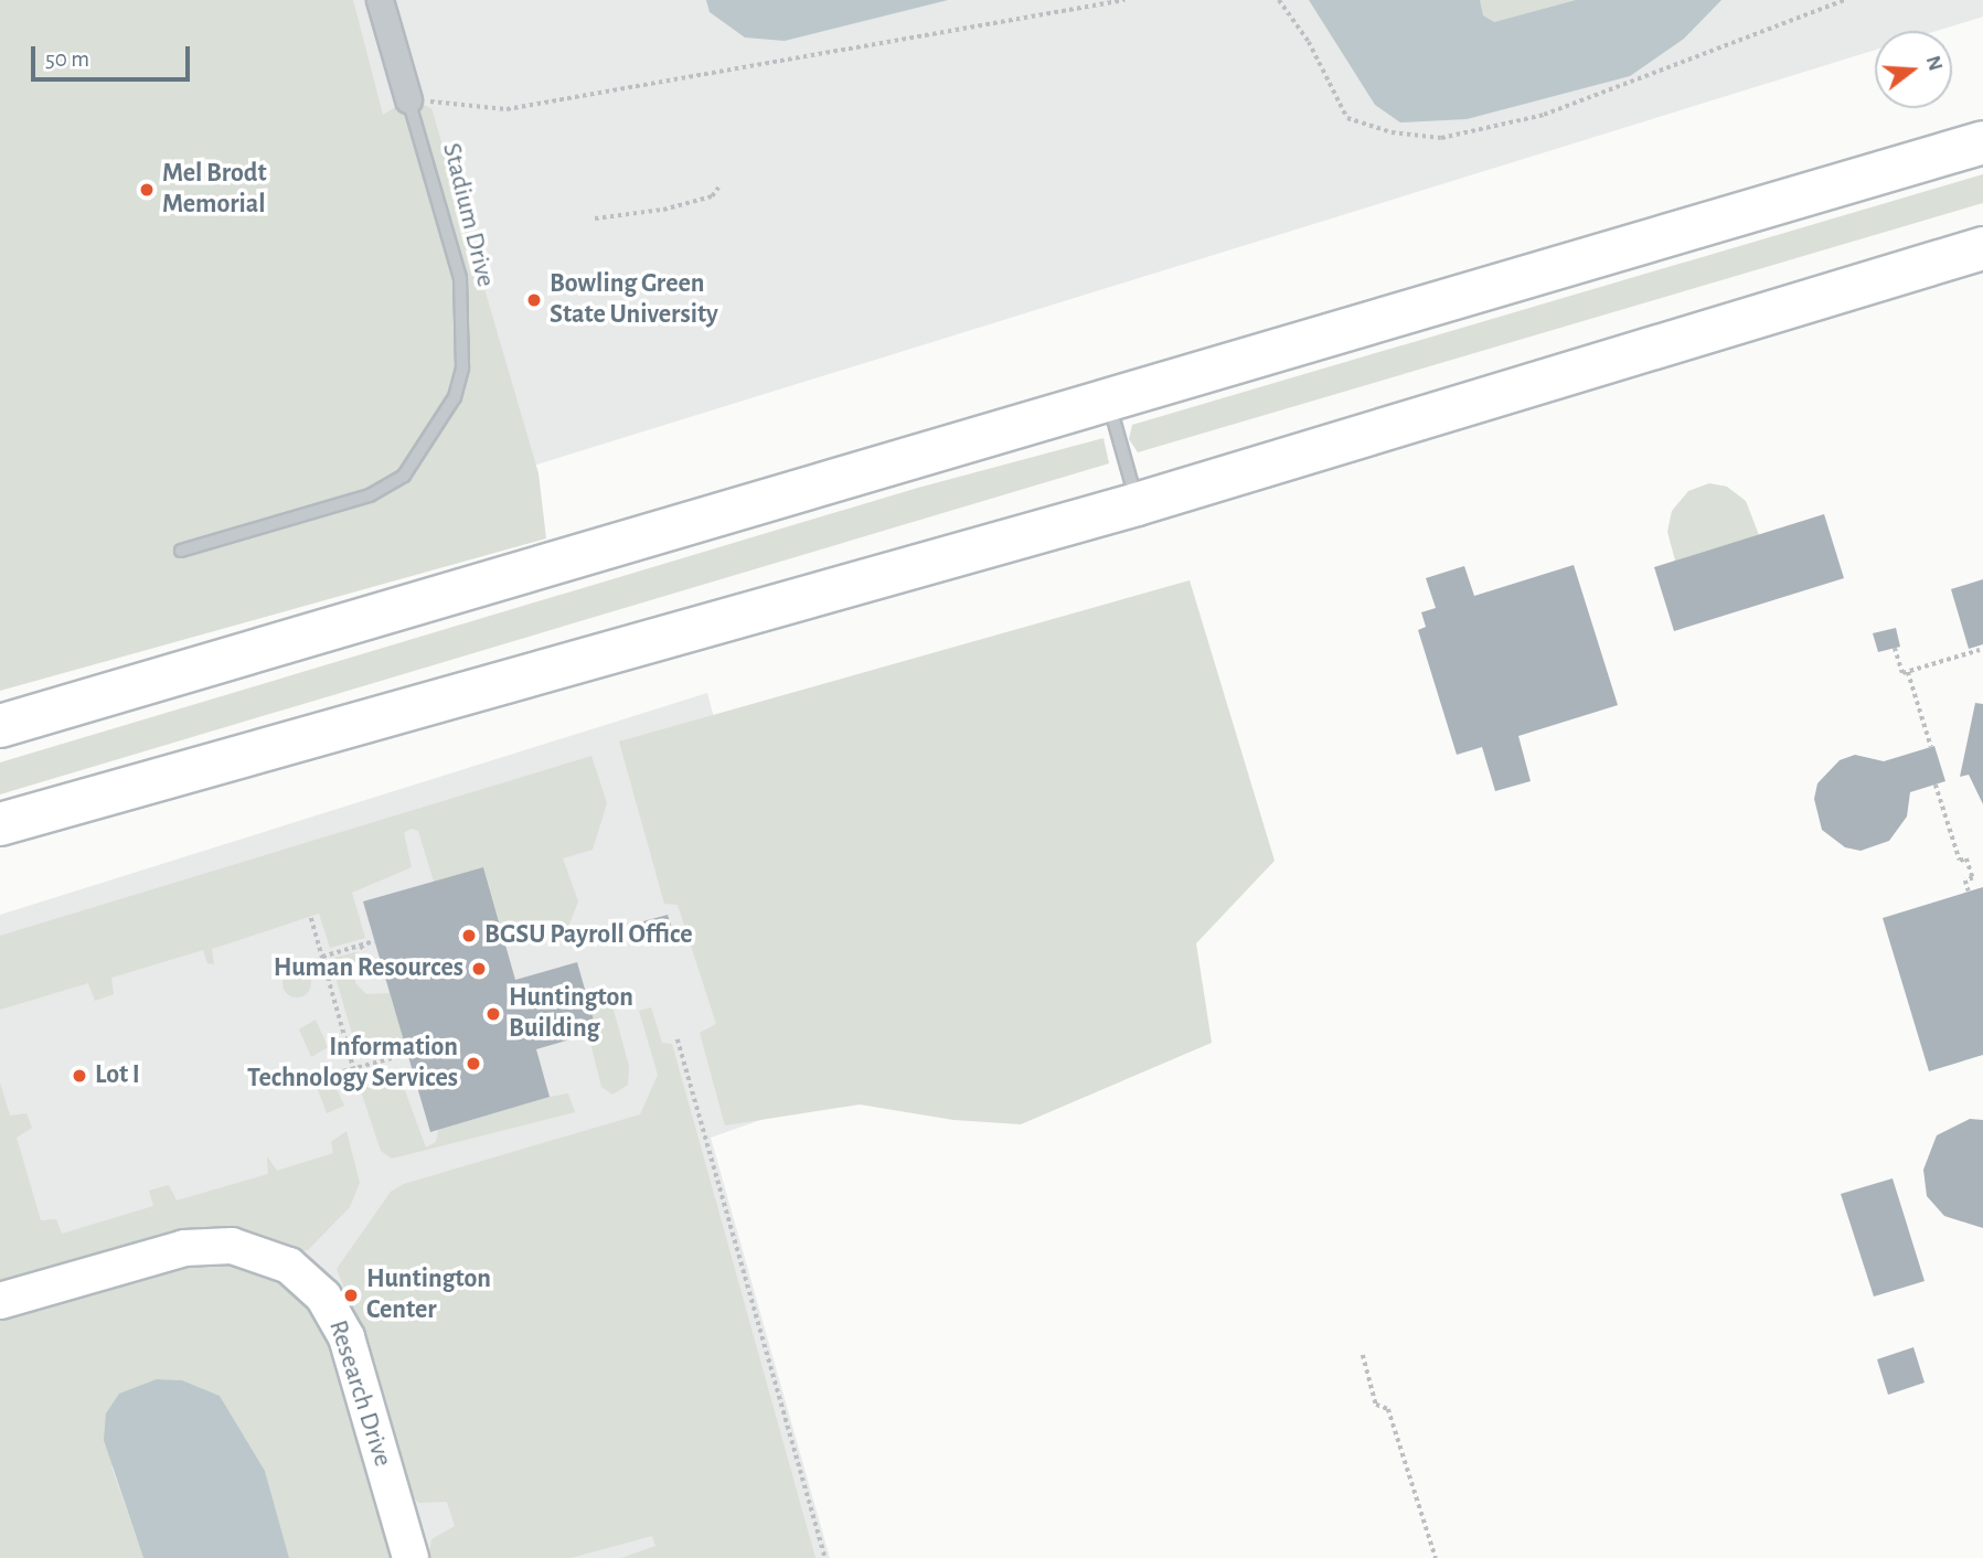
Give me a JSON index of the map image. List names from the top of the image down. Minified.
{"streets":{"street":["Stadium Drive","Research Drive"]},"places":["Mel Brodt Memorial","Bowling Green State University","BGSU Payroll Office","Human Resources","Huntington Building","Information Technology Services","Lot I","Huntington Center"],"scale_bar":"50 m","north":"right"}
